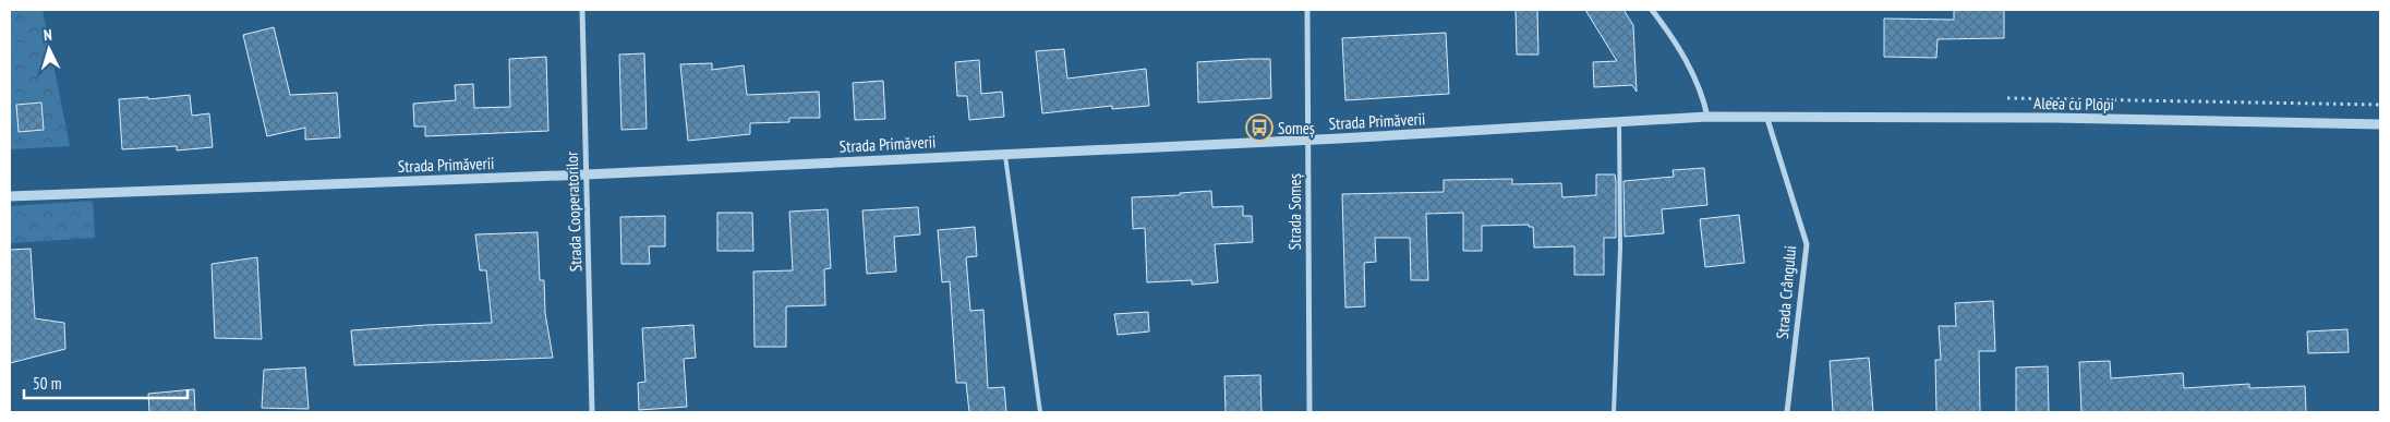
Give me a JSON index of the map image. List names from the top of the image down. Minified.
{"streets":{"street":["Aleea cu Plopi","Strada Primăverii","Strada Cooperatorilor","Strada Someș","Strada Crângului"]},"crossings":[["Aleea cu Plopi","Strada Primăverii"],["Aleea cu Plopi","Strada Crângului"],["Strada Primăverii","Strada Cooperatorilor"],["Strada Primăverii","Strada Someș"],["Strada Primăverii","Strada Crângului"]],"places":{"bus stop":["Someș"]},"scale_bar":"50 m","north":"top"}
